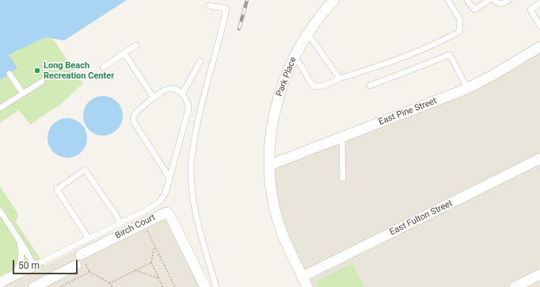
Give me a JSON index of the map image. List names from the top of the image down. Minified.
{"streets":{"street":["Park Place","East Pine Street","East Fulton Street","Birch Court"]},"crossings":[["Park Place","East Pine Street"],["Park Place","East Fulton Street"]],"places":["Long Beach Recreation Center"],"scale_bar":"50 m"}
